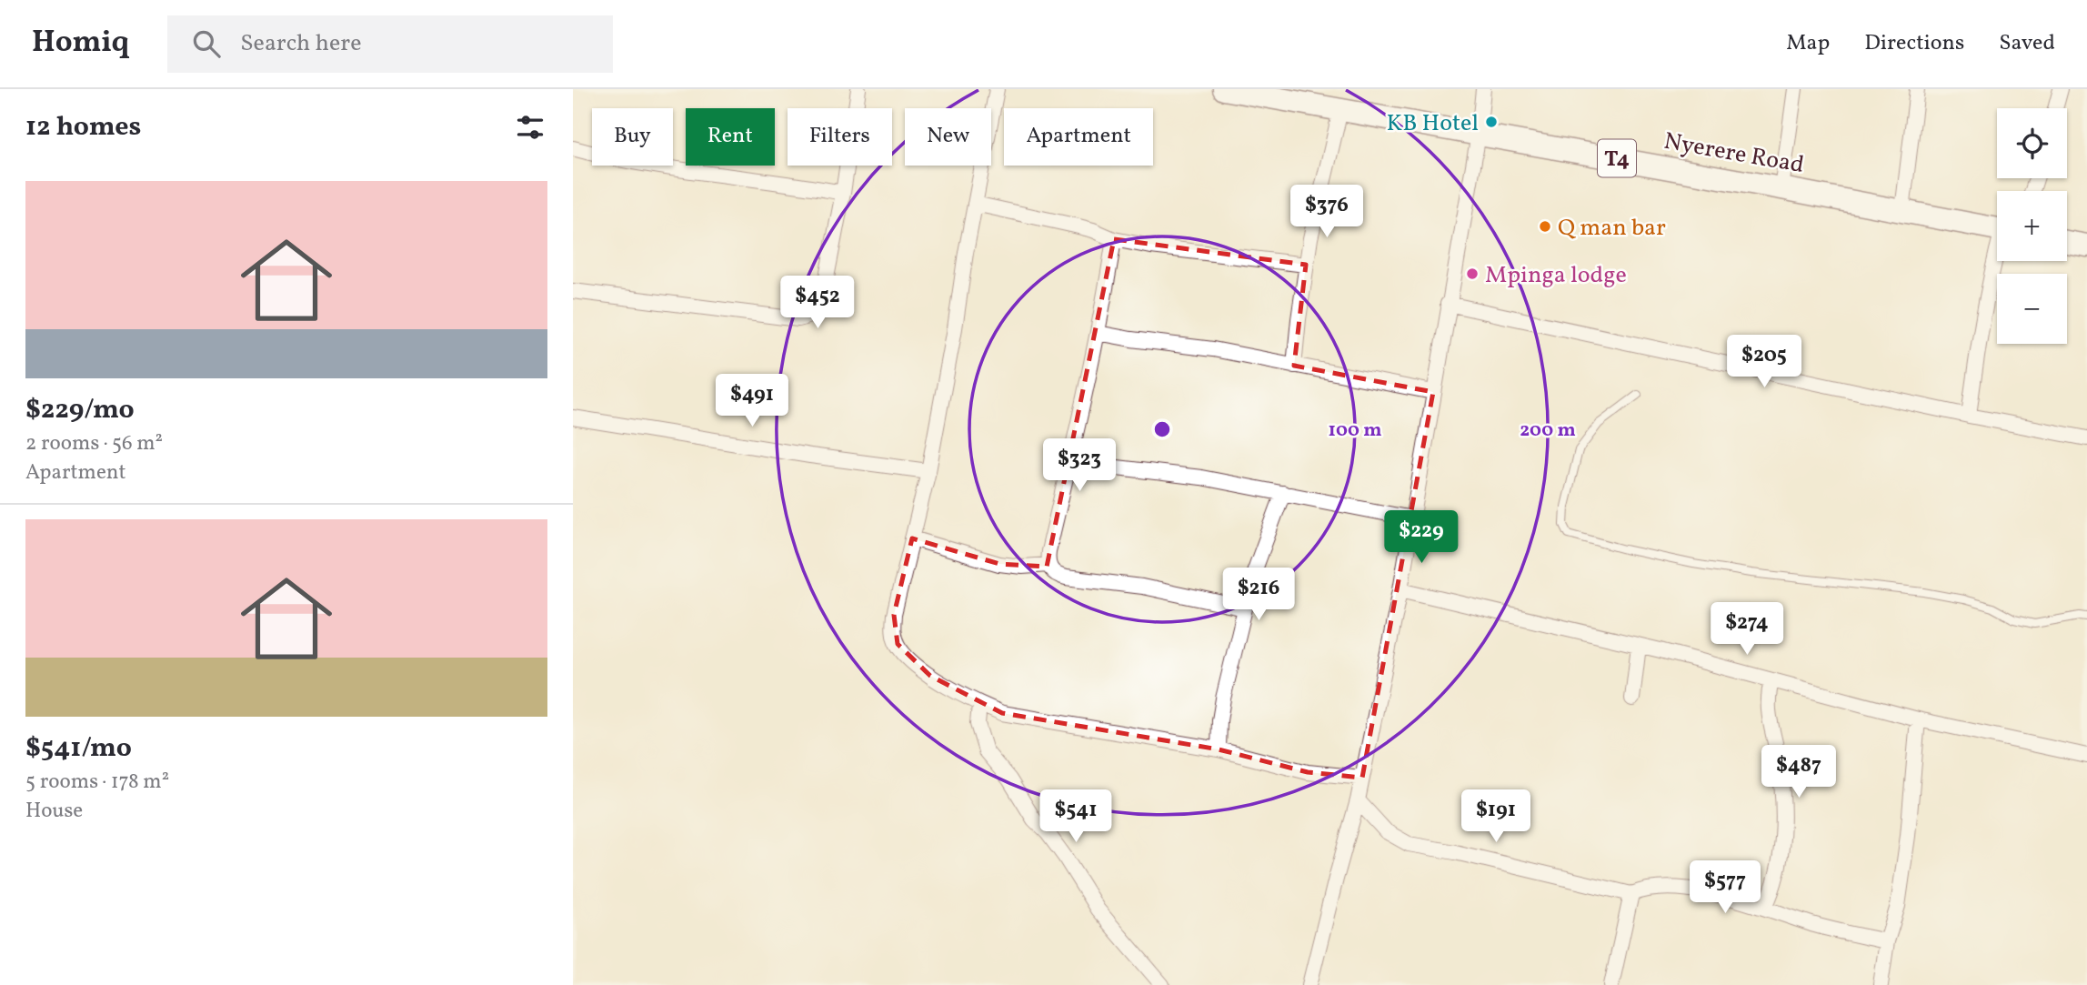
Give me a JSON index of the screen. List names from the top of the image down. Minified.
{"streets":{"highway":["Nyerere Road","T4"]},"places":["KB Hotel","Q man bar","Mpinga lodge"],"page":{"header":"Homiq","search":"Search here","nav":["Map","Directions","Saved"],"heading":"12 homes","map_buttons":["+","−"],"chip":["Buy","Rent","Filters","New","Apartment"],"list":[{"name":"$229/mo","note":"2 rooms · 56 m² · Apartment"},{"name":"$541/mo","note":"5 rooms · 178 m² · House"}],"price":["$376","$452","$205","$491","$323","$229","$216","$274","$487","$541","$191","$577"]},"rings":["100 m","200 m"]}
